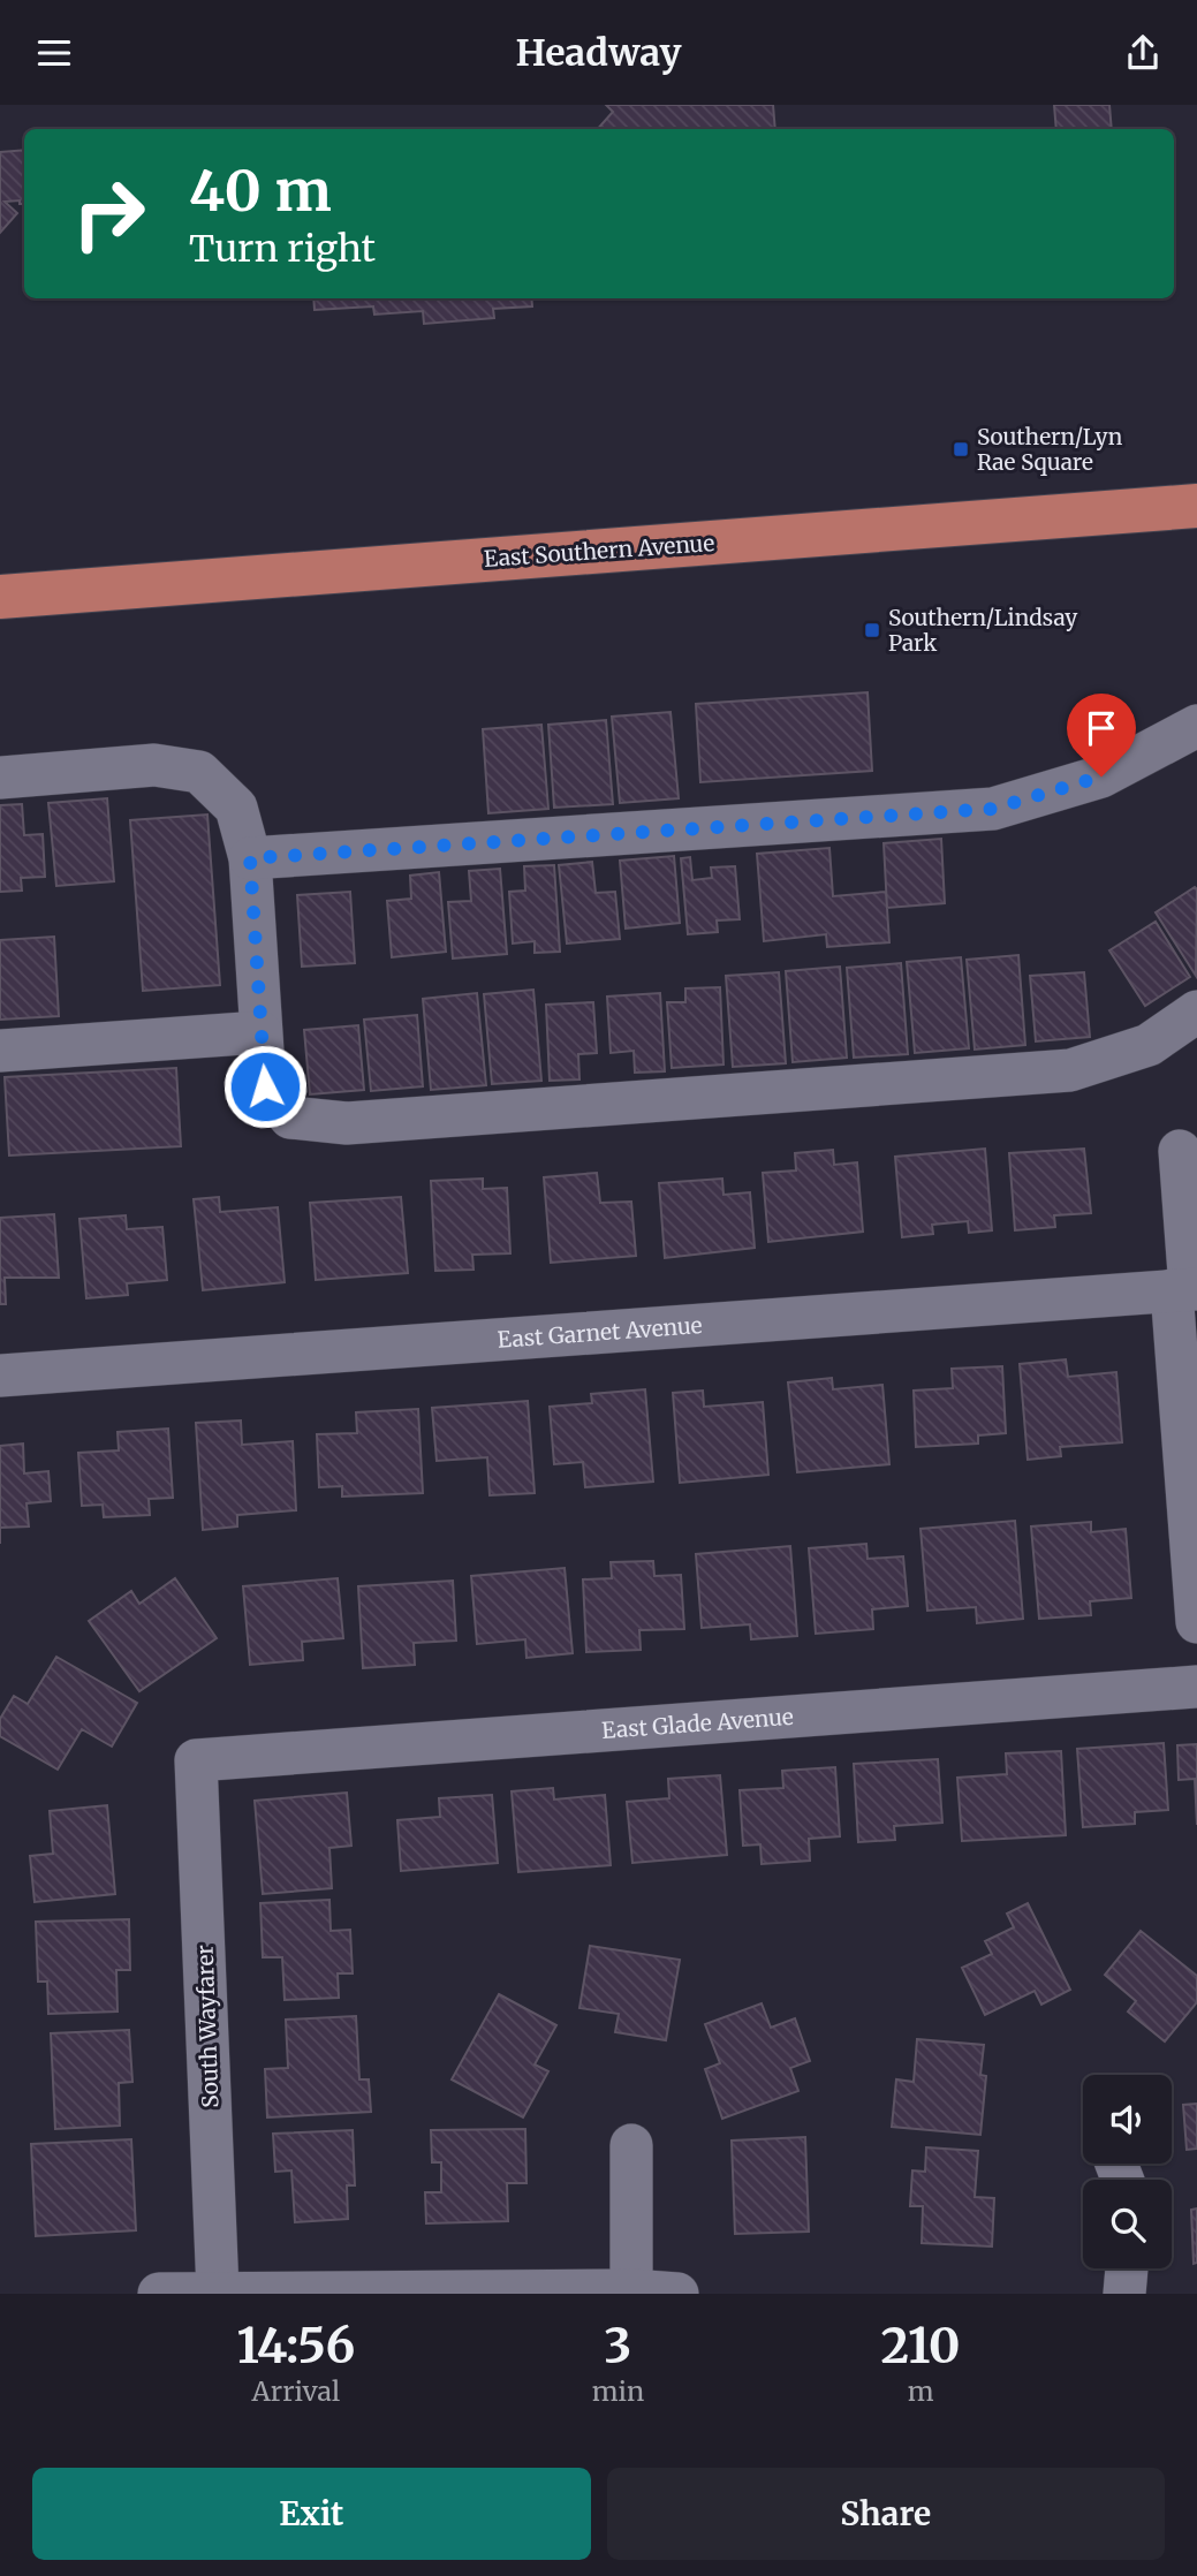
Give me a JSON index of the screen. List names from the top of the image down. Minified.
{"streets":{"main road":["East Southern Avenue"],"street":["East Garnet Avenue","East Glade Avenue","South Wayfarer"]},"crossings":[["East Glade Avenue","South Wayfarer"]],"places":{"transit":["Southern/Lyn Rae Square","Southern/Lindsay Park"]},"page":{"header":"Headway","turn":["40 m","Turn right"],"eta":["14:56","Arrival","3","min","210","m"],"buttons":["Exit","Share"]}}
